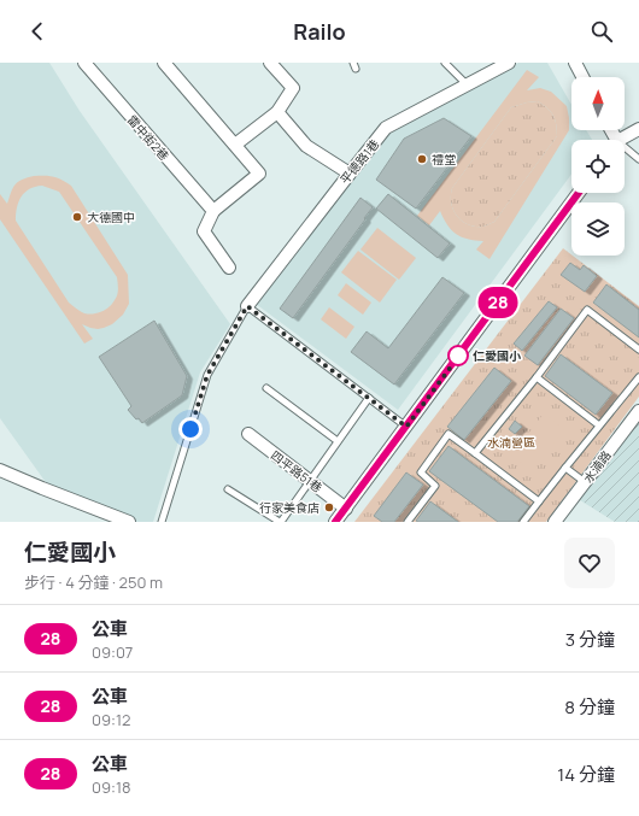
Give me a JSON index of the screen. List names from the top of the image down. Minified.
{"streets":{"street":["雷中街2巷","平德路1巷","水湳路","四平路51巷"]},"parks":["水湳營區"],"places":["禮堂","大德國中","仁愛國小","行家美食店"],"lines":["bus line 28"],"north":"top","page":{"header":"Railo","on_map":"28","heading":["仁愛國小","步行 · 4 分鐘 · 250 m"],"list":[{"mark":"28","name":"公車","note":"09:07","value":"3 分鐘"},{"mark":"28","name":"公車","note":"09:12","value":"8 分鐘"},{"mark":"28","name":"公車","note":"09:18","value":"14 分鐘"}]}}
